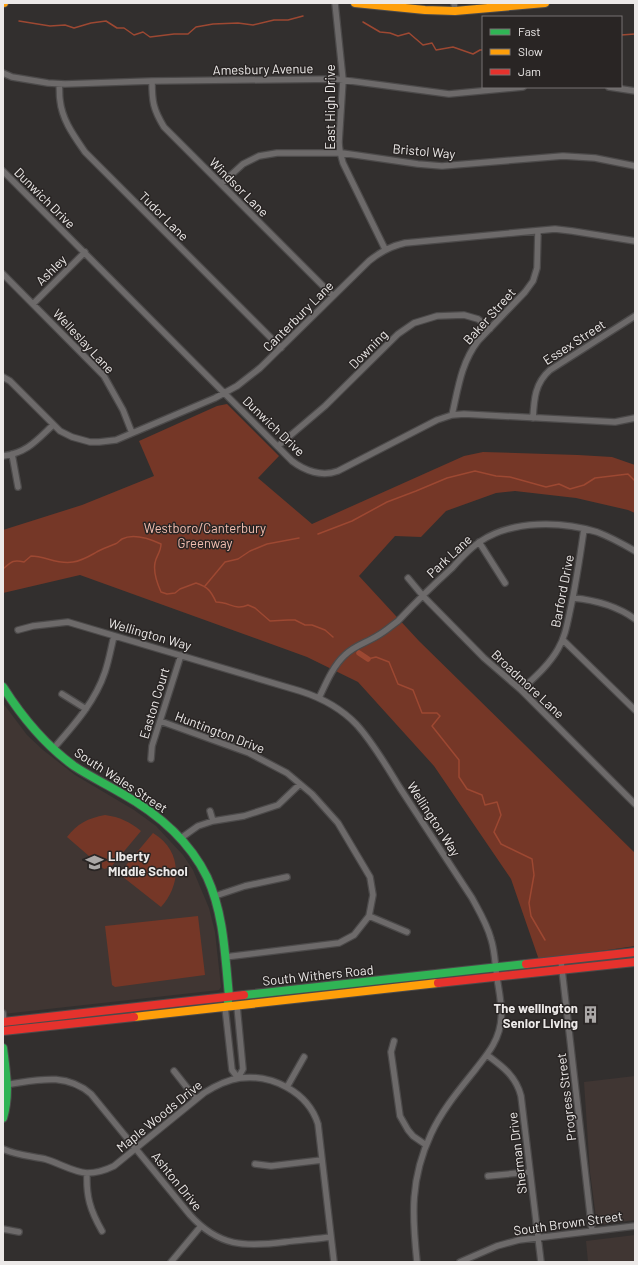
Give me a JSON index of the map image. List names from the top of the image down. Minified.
{"streets":{"main road":["South Wales Street","South Withers Road"],"street":["Amesbury Avenue","East High Drive","Bristol Way","Windsor Lane","Dunwich Drive","Tudor Lane","Ashley","Canterbury Lane","Baker Street","Welleslay Lane","Essex Street","Downing","Park Lane","Barford Drive","Wellington Way","Broadmore Lane","Easton Court","Huntington Drive","Progress Street","Maple Woods Drive","Sherman Drive","Ashton Drive","South Brown Street"]},"crossings":[["Amesbury Avenue","East High Drive"],["Amesbury Avenue","Windsor Lane"],["Amesbury Avenue","Tudor Lane"],["East High Drive","Bristol Way"],["East High Drive","Canterbury Lane"],["Bristol Way","Windsor Lane"],["Windsor Lane","Canterbury Lane"],["Dunwich Drive","Ashley"],["Dunwich Drive","Canterbury Lane"],["Dunwich Drive","Baker Street"],["Dunwich Drive","Essex Street"],["Dunwich Drive","Downing"],["Tudor Lane","Canterbury Lane"],["Ashley","Welleslay Lane"],["Canterbury Lane","Baker Street"],["Canterbury Lane","Welleslay Lane"],["Baker Street","Downing"],["Park Lane","Barford Drive"],["Park Lane","Wellington Way"],["Park Lane","Broadmore Lane"],["Barford Drive","Broadmore Lane"],["Wellington Way","Easton Court"],["Wellington Way","South Withers Road"],["Wellington Way","Sherman Drive"],["Easton Court","Huntington Drive"],["Huntington Drive","South Wales Street"],["South Wales Street","South Withers Road"],["South Withers Road","Progress Street"],["Progress Street","South Brown Street"],["Maple Woods Drive","Ashton Drive"],["Sherman Drive","South Brown Street"]],"parks":["Westboro/Canterbury Greenway"],"places":{"school or university":["Liberty Middle School"],"building":["The wellington Senior Living"]},"legend":["Fast","Slow","Jam"]}
